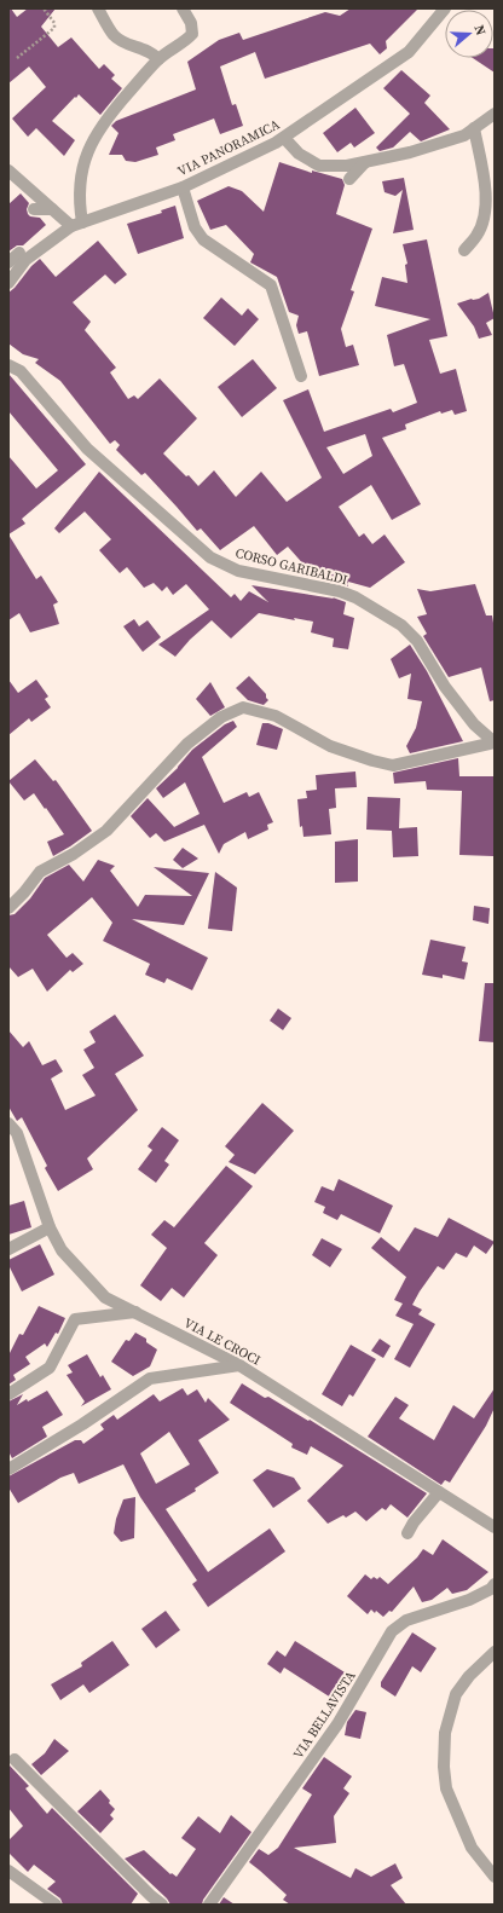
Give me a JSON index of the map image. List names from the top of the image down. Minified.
{"streets":{"street":["VIA PANORAMICA","CORSO GARIBALDI","VIA LE CROCI","VIA BELLAVISTA"]},"north":"right"}
